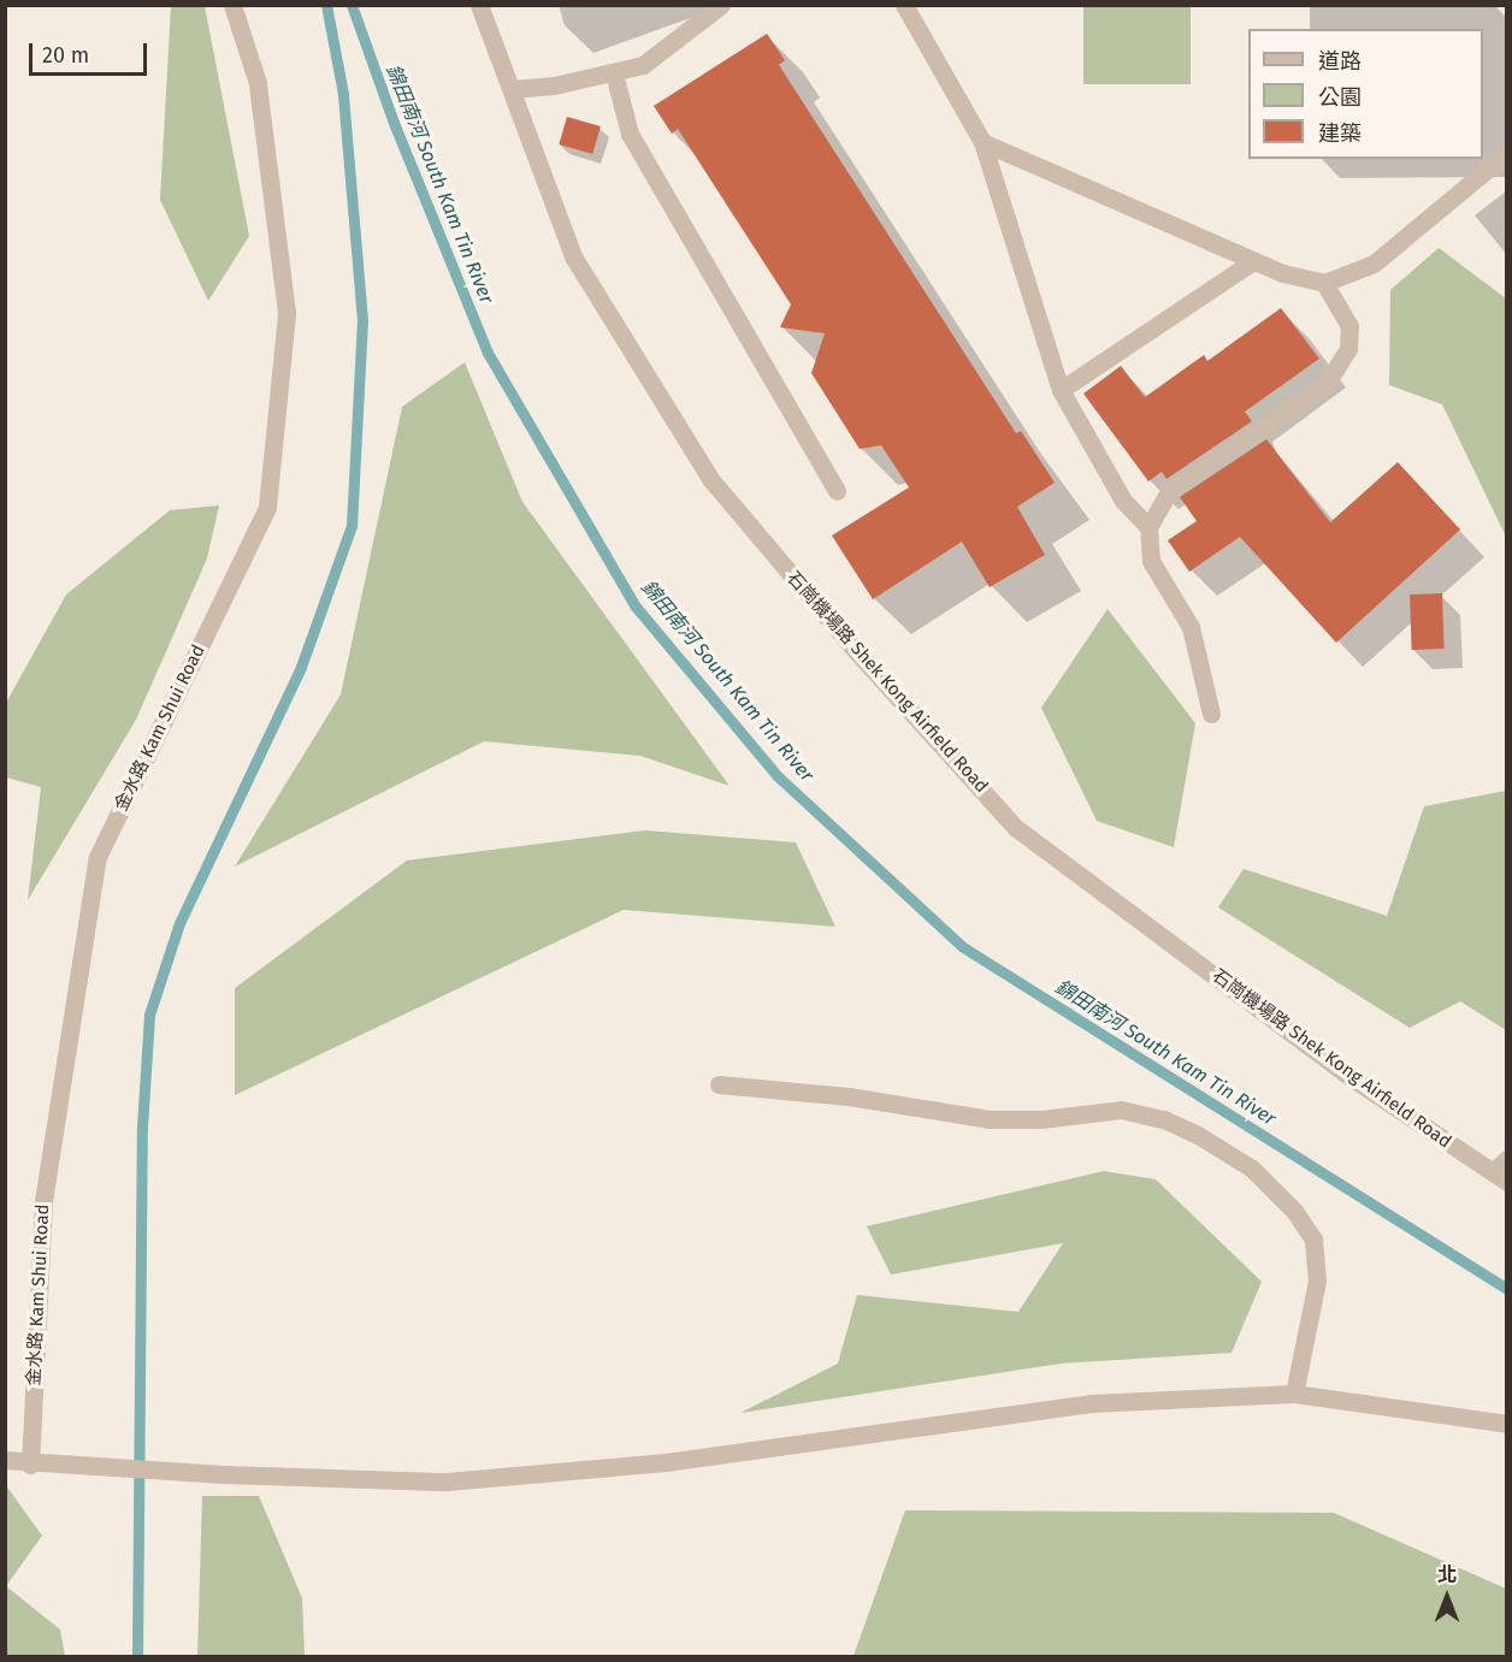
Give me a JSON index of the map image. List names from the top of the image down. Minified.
{"streets":{"street":["石崗機場路 Shek Kong Airfield Road","金水路 Kam Shui Road"]},"water":["錦田南河 South Kam Tin River"],"legend":["道路","公園","建築"],"scale_bar":"20 m","north":"top"}
